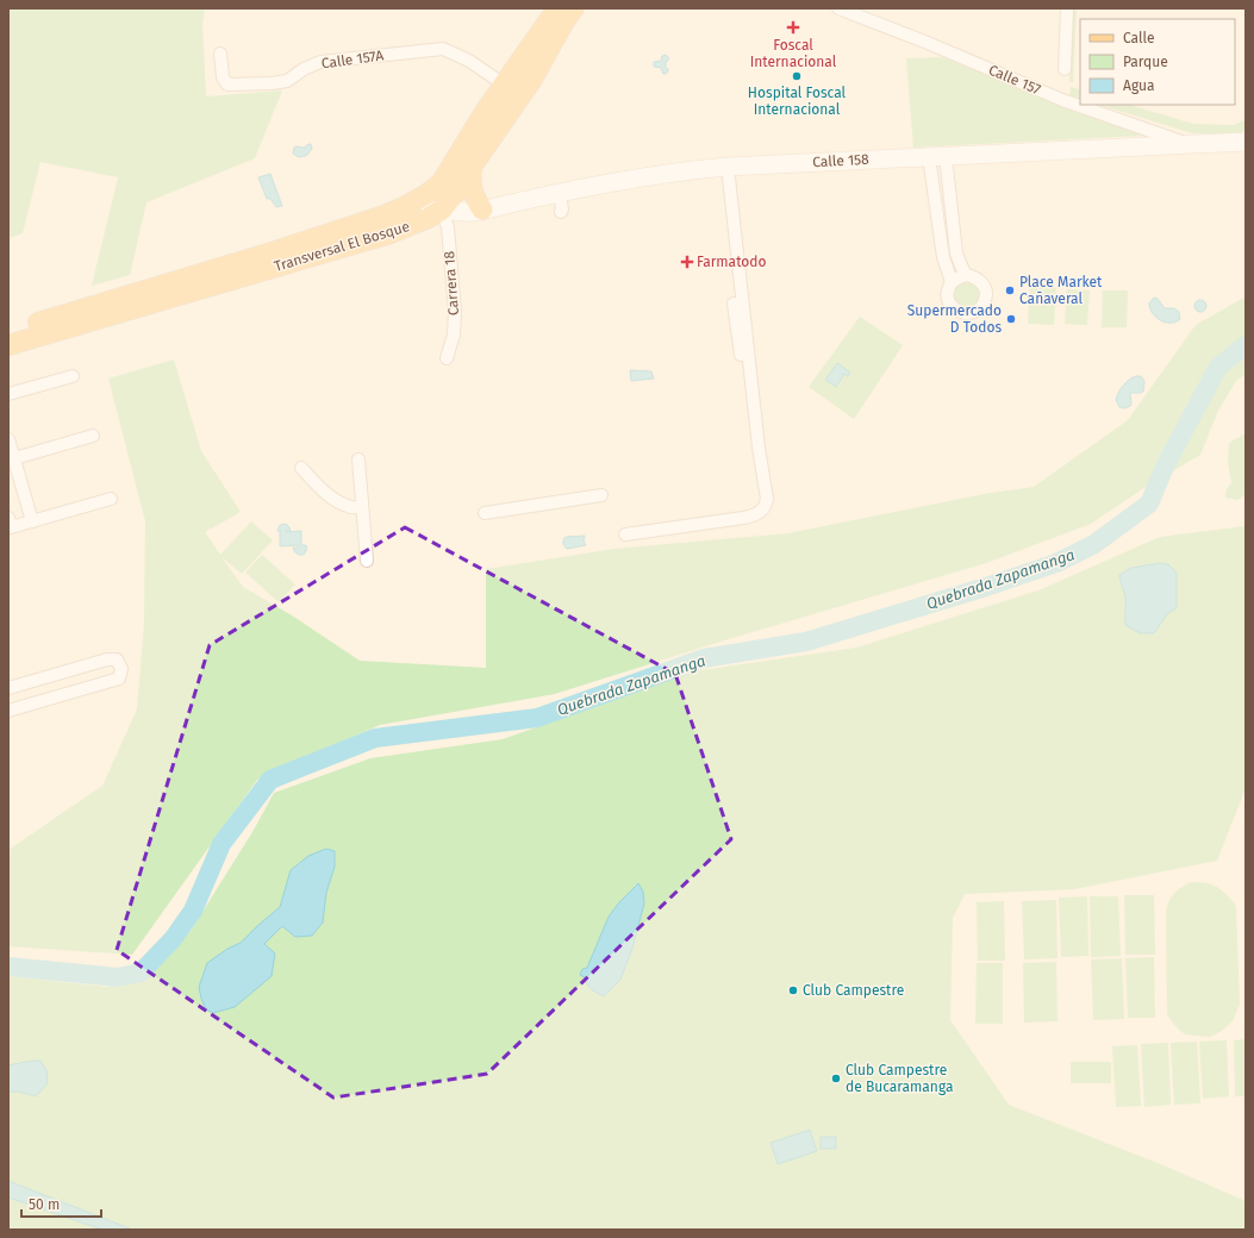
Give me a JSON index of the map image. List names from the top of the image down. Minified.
{"streets":{"main road":["Transversal El Bosque"],"street":["Calle 157A","Calle 157","Calle 158","Carrera 18"]},"crossings":[["Calle 157A","Transversal El Bosque"],["Calle 157","Calle 158"],["Calle 158","Transversal El Bosque"],["Calle 158","Carrera 18"],["Transversal El Bosque","Carrera 18"]],"water":["Quebrada Zapamanga"],"places":{"health":["Foscal Internacional","Farmatodo"],"other":["Hospital Foscal Internacional","Place Market Cañaveral","Supermercado D Todos","Club Campestre","Club Campestre de Bucaramanga"]},"legend":["Calle","Parque","Agua"],"scale_bar":"50 m"}
